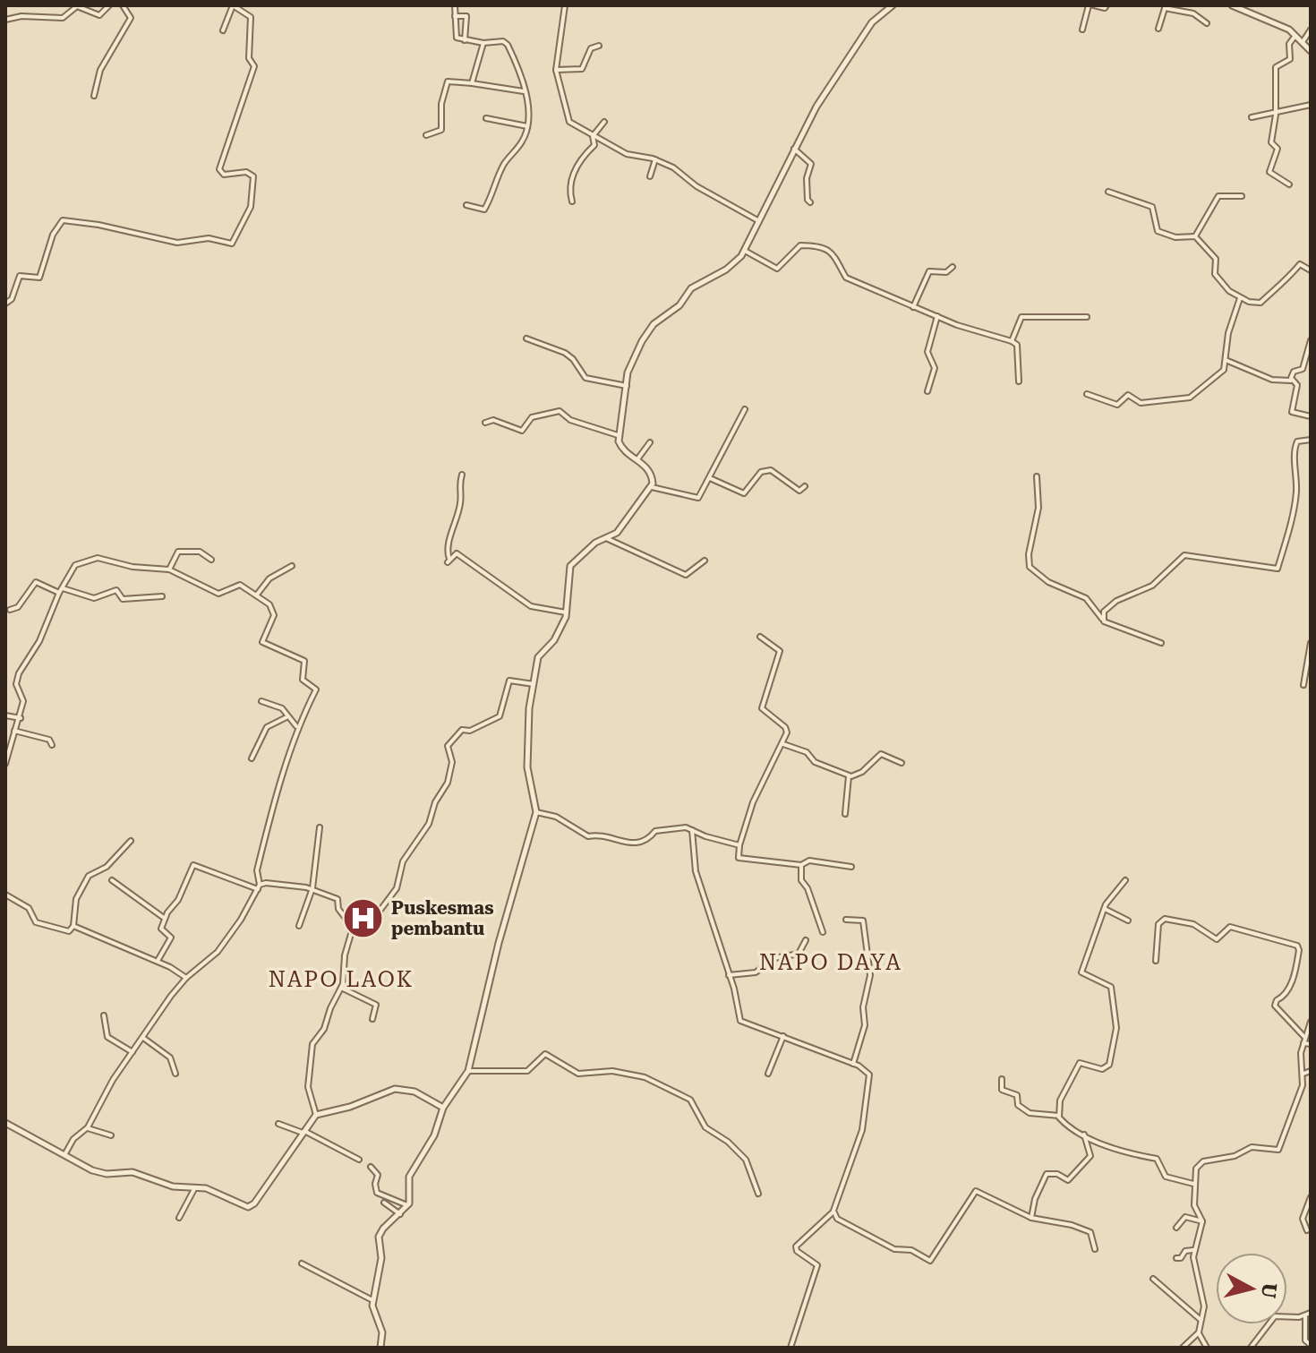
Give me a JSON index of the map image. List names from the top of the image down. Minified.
{"districts":["NAPO DAYA","NAPO LAOK"],"places":{"hospital":["Puskesmas pembantu"]},"north":"right"}
